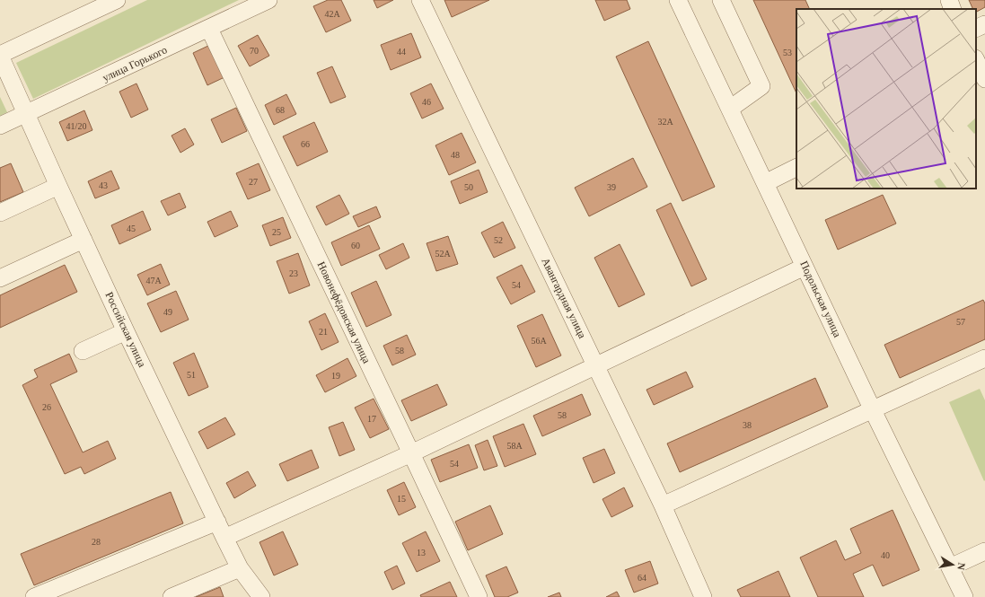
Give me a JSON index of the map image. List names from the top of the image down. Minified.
{"streets":{"street":["улица Горького","Авангардная улица","Подольская улица","Новонефёдовская улица","Российская улица"]},"crossings":[["улица Горького","Новонефёдовская улица"],["улица Горького","Российская улица"]],"house_numbers":["42А","70","44","53","46","68","32А","41/20","66","48","27","43","50","39","45","25","52","60","52А","23","47А","54","49","57","21","56А","58","51","19","26","58","17","38","58А","54","15","28","13","40","64"],"north":"right"}
